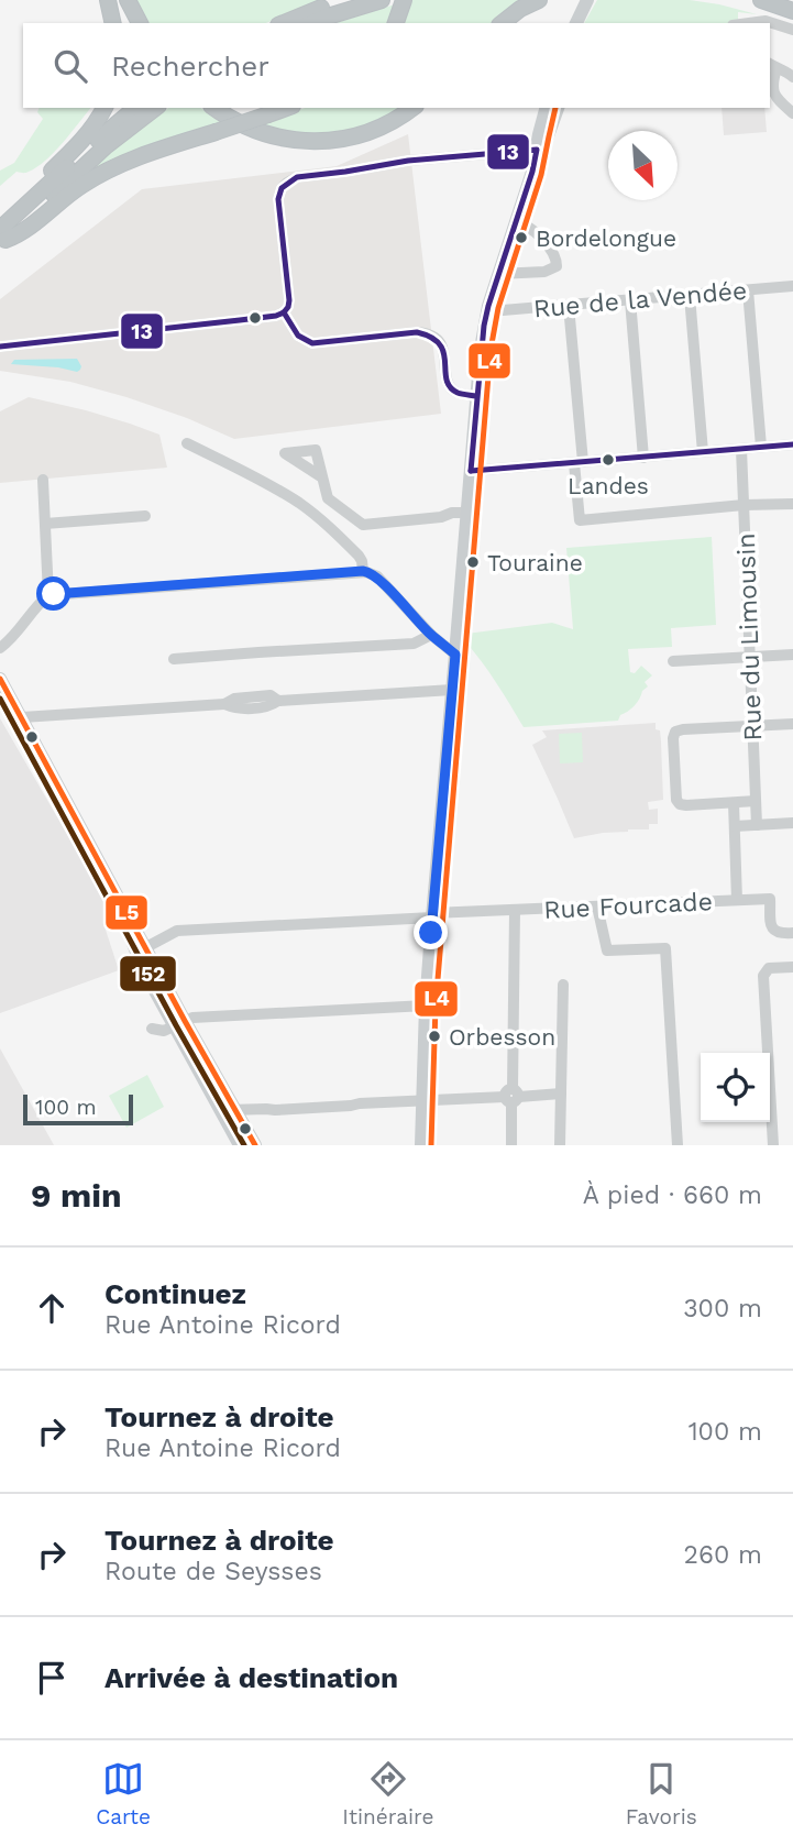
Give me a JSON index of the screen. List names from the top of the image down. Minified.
{"streets":{"street":["Rue de la Vendée","Rue du Limousin","Rue Fourcade"]},"places":["Bordelongue","Landes","Touraine","Orbesson"],"lines":["transit line L4","transit line 13","transit line L5","transit line 152"],"scale_bar":"100 m","north":"bottom right","page":{"search":"Rechercher","scale":"100 m","heading":["9 min","À pied · 660 m"],"list":[["Continuez","Rue Antoine Ricord","300 m"],["Tournez à droite","Rue Antoine Ricord","100 m"],["Tournez à droite","Route de Seysses","260 m"],"Arrivée à destination"],"nav":["Carte","Itinéraire","Favoris"]}}
